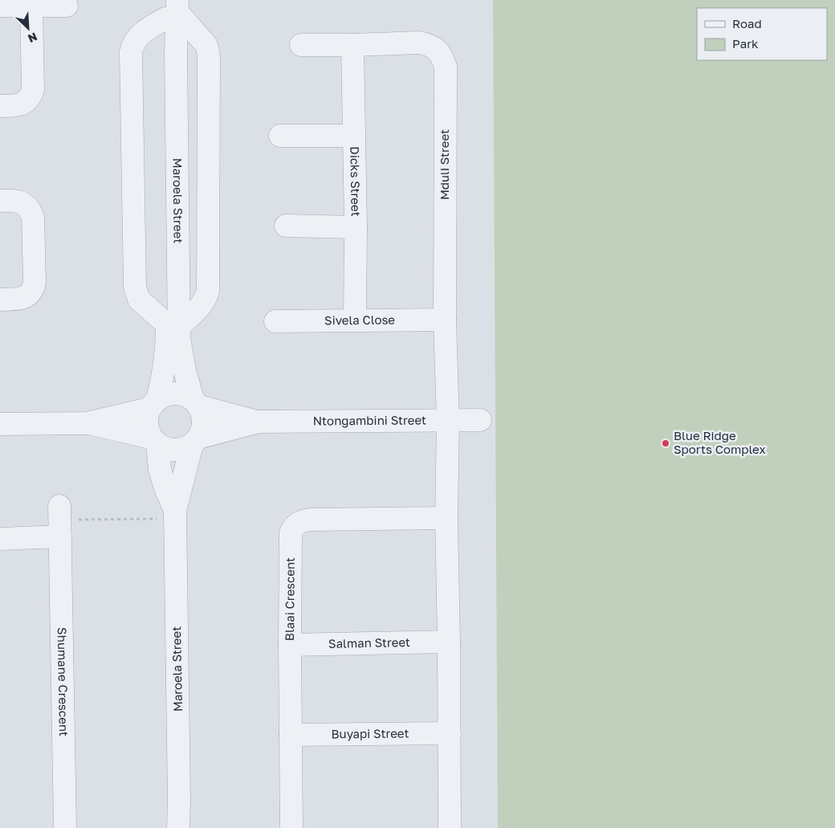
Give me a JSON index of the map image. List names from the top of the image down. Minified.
{"streets":{"street":["Mduli Street","Dicks Street","Maroela Street","Sivela Close","Ntongambini Street","Blaai Crescent","Salman Street","Shumane Crescent","Buyapi Street"]},"crossings":[["Mduli Street","Dicks Street"],["Mduli Street","Sivela Close"],["Mduli Street","Ntongambini Street"],["Dicks Street","Sivela Close"],["Maroela Street","Ntongambini Street"],["Blaai Crescent","Salman Street"],["Blaai Crescent","Buyapi Street"]],"places":["Blue Ridge Sports Complex"],"legend":["Road","Park"],"north":"bottom right"}
